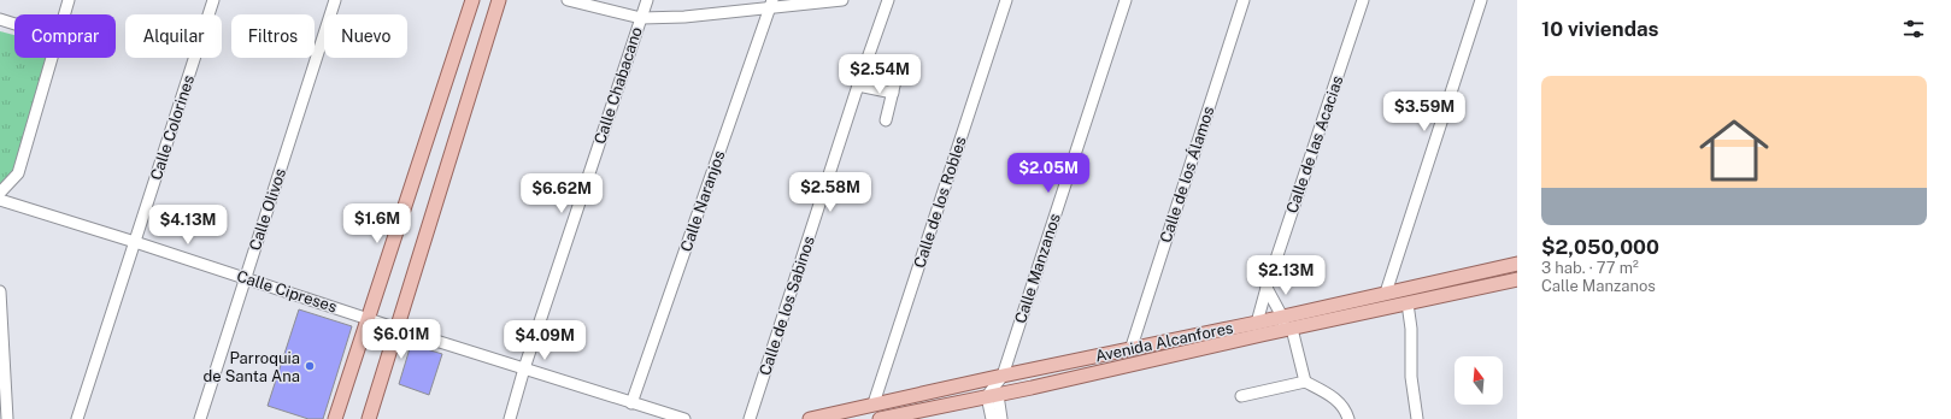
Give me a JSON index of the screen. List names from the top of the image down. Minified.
{"streets":{"main road":["Avenida Alcanfores"],"street":["Calle Chabacano","Calle Colorines","Calle de las Acacias","Calle de los Álamos","Calle Naranjos","Calle de los Robles","Calle Olivos","Calle Manzanos","Calle Cipreses","Calle de los Sabinos"]},"crossings":[["Calle Chabacano","Calle Cipreses"],["Calle Colorines","Calle Cipreses"],["Calle de las Acacias","Avenida Alcanfores"],["Calle de los Álamos","Avenida Alcanfores"],["Calle Naranjos","Calle Cipreses"],["Calle de los Robles","Avenida Alcanfores"],["Calle Olivos","Calle Cipreses"],["Calle Manzanos","Avenida Alcanfores"]],"places":["Parroquia de Santa Ana"],"north":"top","page":{"heading":"10 viviendas","chip":["Comprar","Alquilar","Filtros","Nuevo"],"price":["$2.54M","$3.59M","$2.05M","$2.58M","$6.62M","$1.6M","$4.13M","$2.13M","$6.01M","$4.09M"],"list":[{"name":"$2,050,000","note":"3 hab. · 77 m² · Calle Manzanos"}]}}
